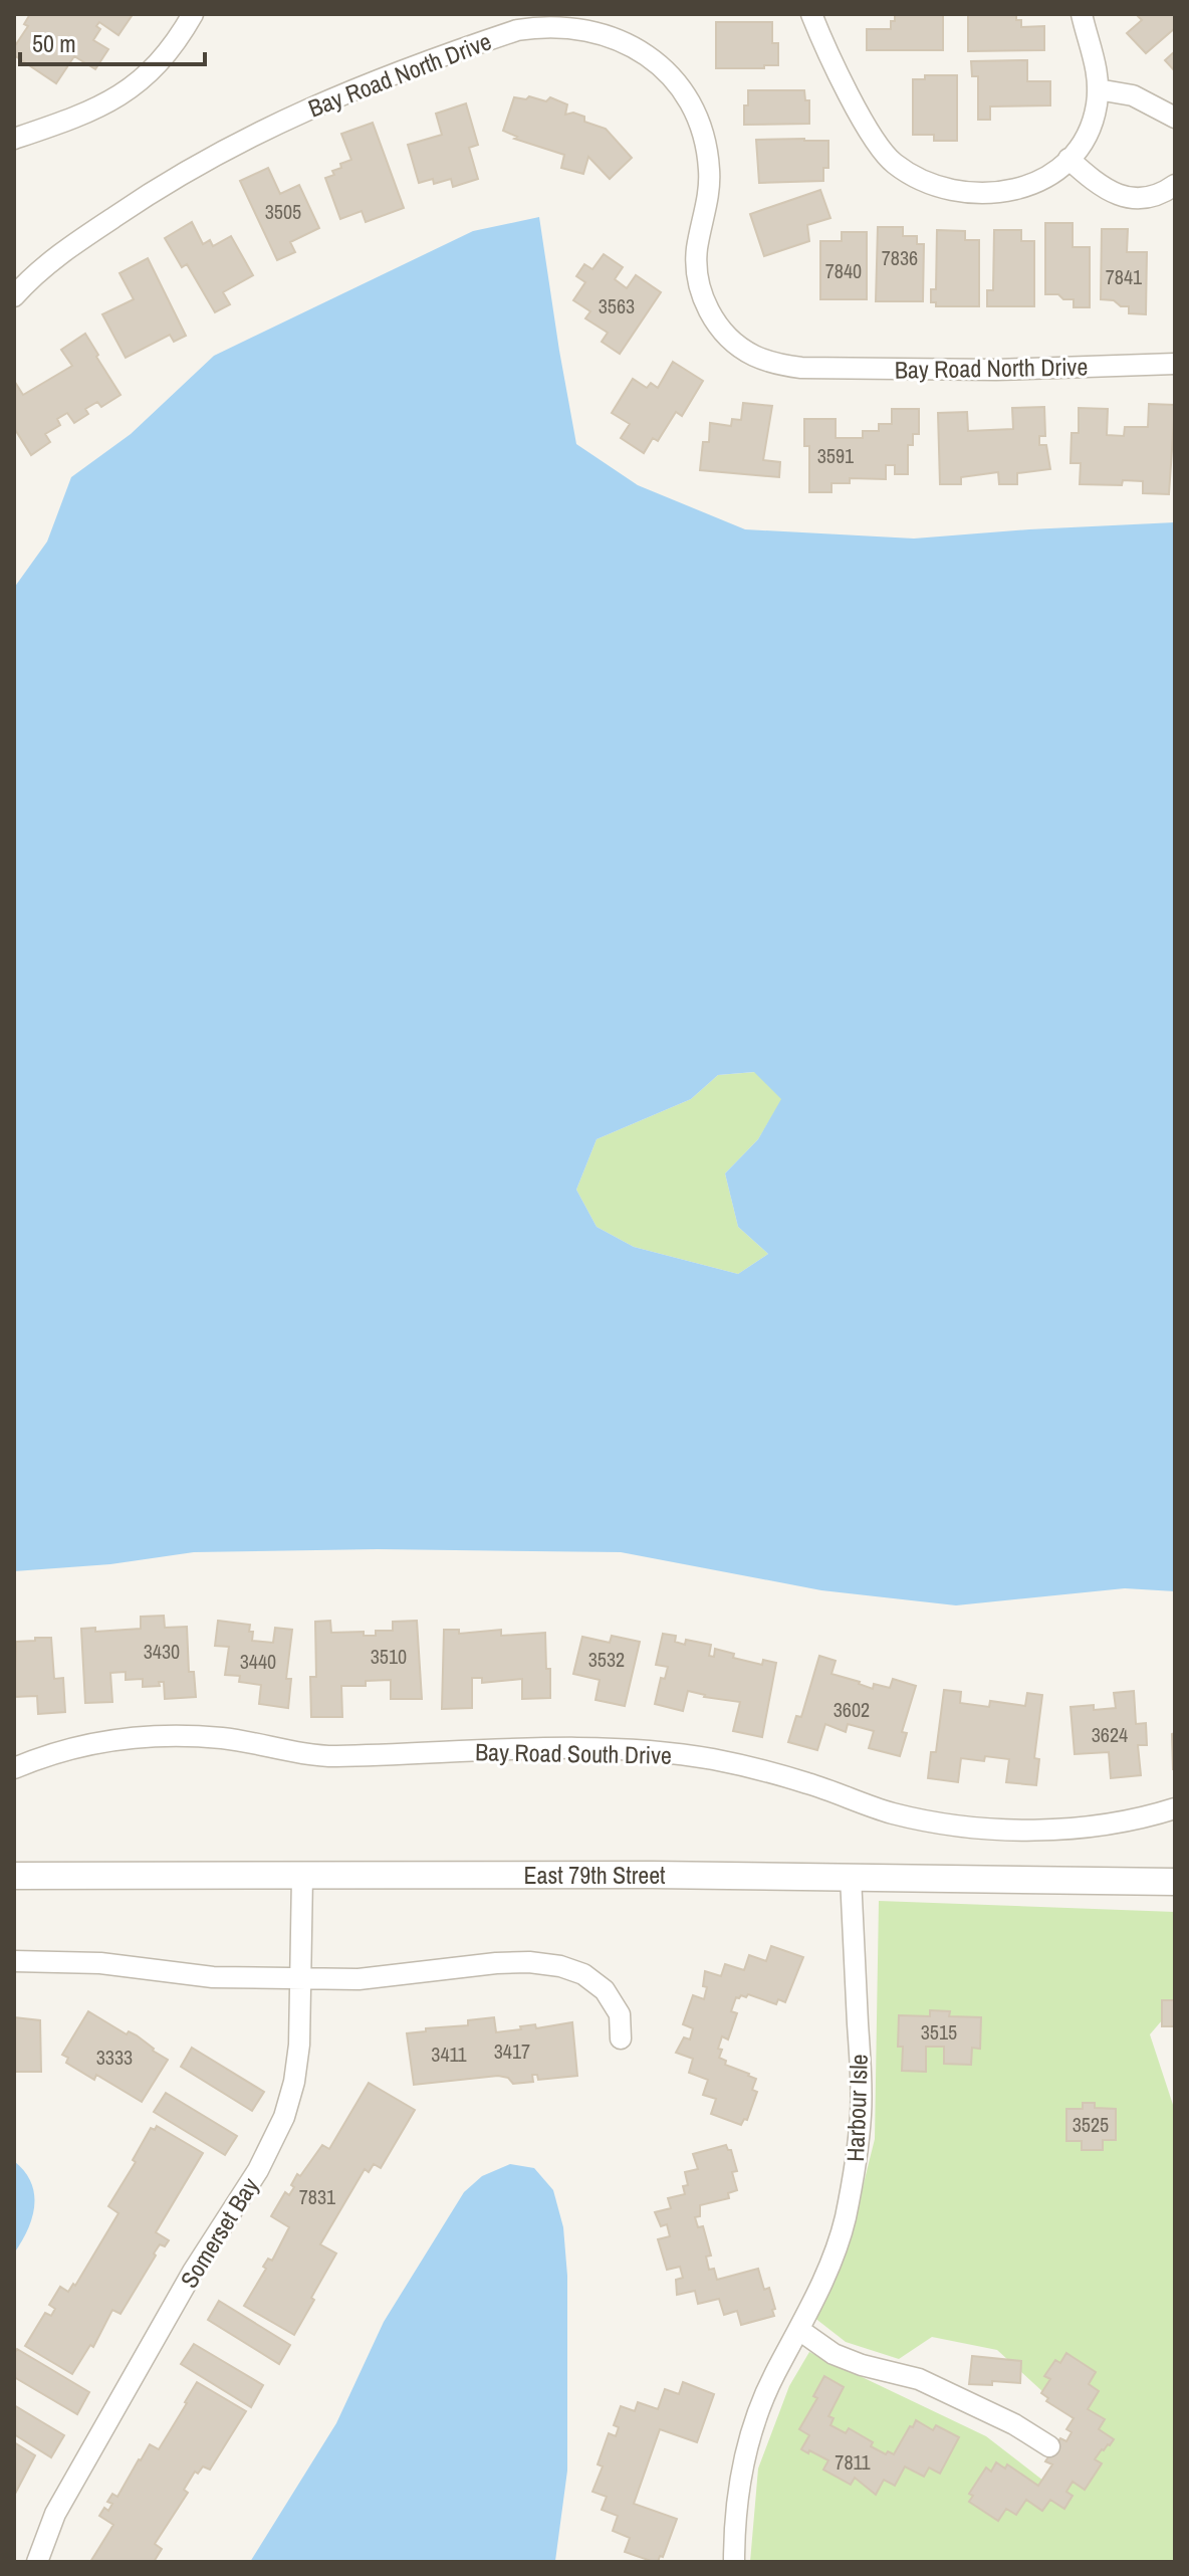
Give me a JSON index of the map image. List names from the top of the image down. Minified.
{"streets":{"street":["Bay Road North Drive","Bay Road South Drive","East 79th Street","Harbour Isle","Somerset Bay"]},"crossings":[["East 79th Street","Harbour Isle"],["East 79th Street","Somerset Bay"]],"house_numbers":["3505","7836","7840","7841","3563","3591","3430","3510","3532","3440","3602","3624","3515","3417","3411","3333","3525","7831","7811"],"scale_bar":"50 m"}
